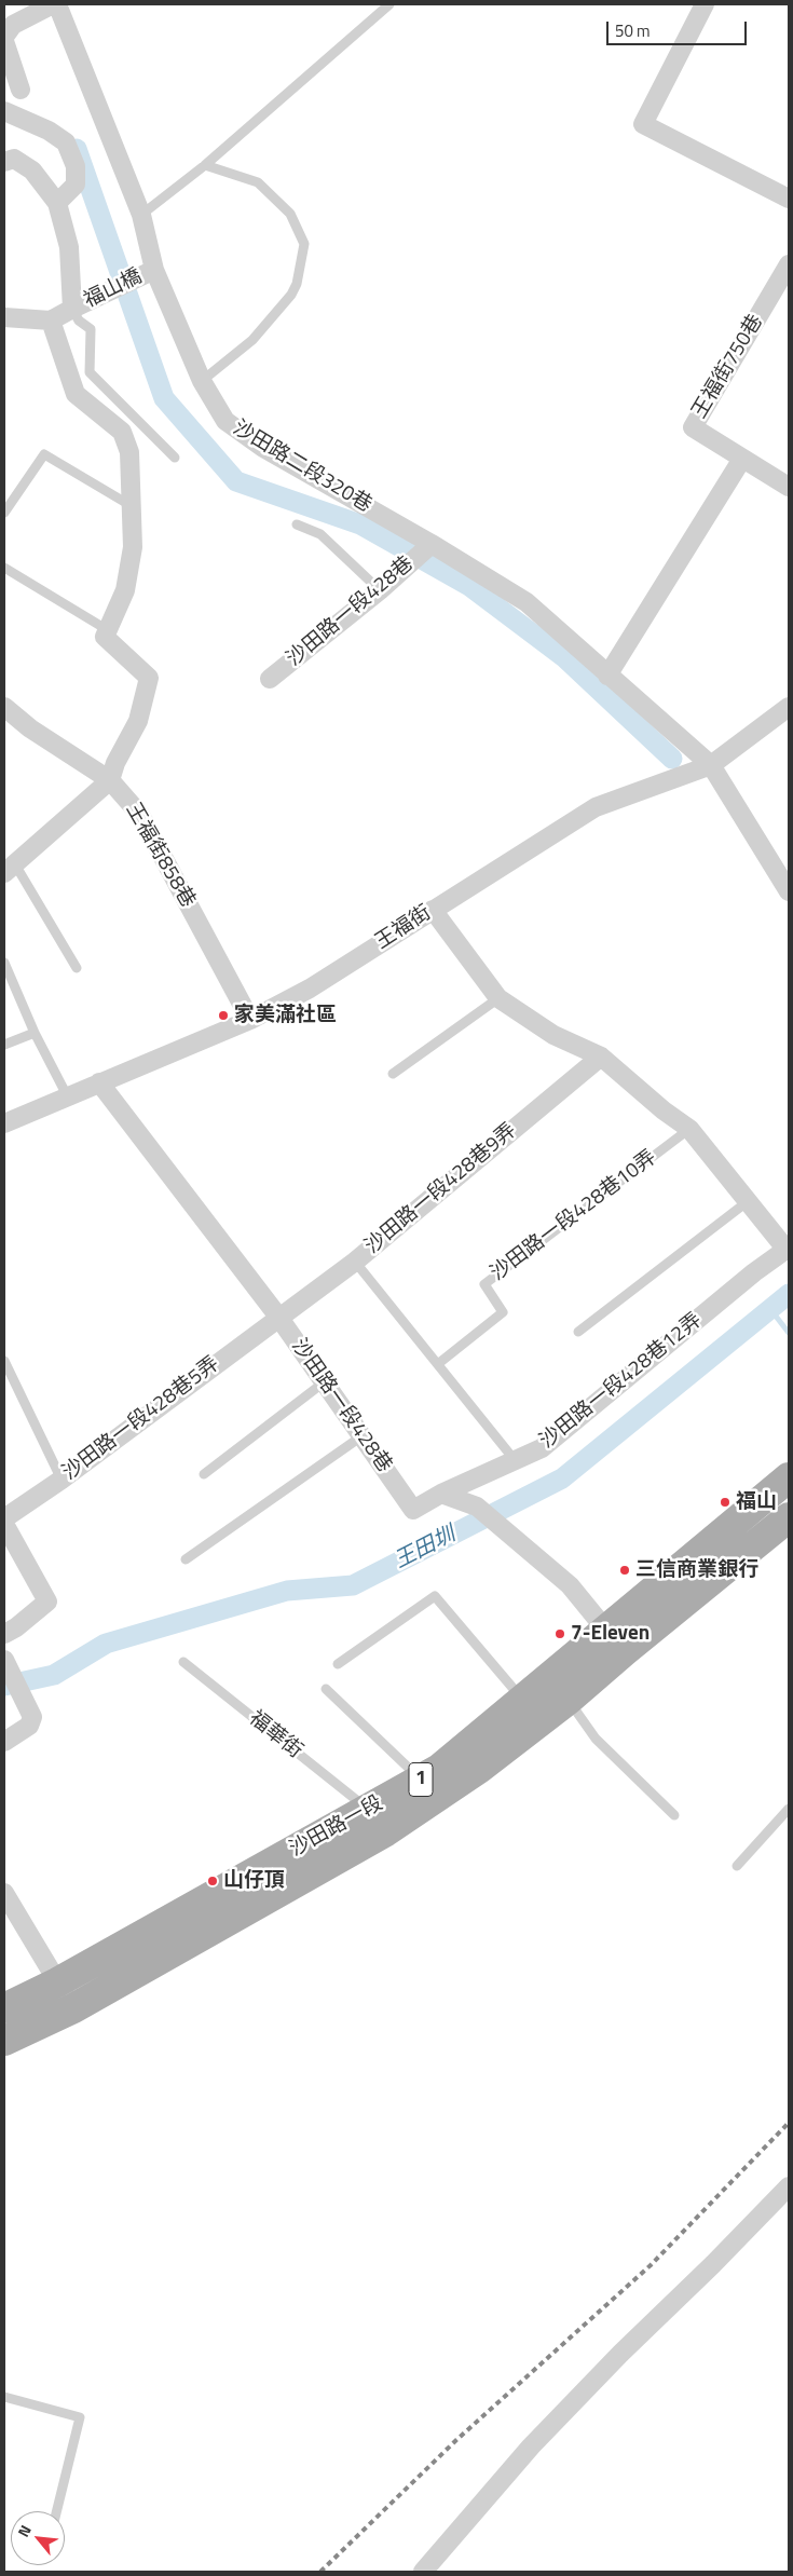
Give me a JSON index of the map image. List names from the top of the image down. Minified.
{"streets":{"main road":["1","沙田路一段"],"street":["福山橋","王福街750巷","沙田路二段320巷","沙田路一段428巷","王福街858巷","王福街","沙田路一段428巷9弄","沙田路一段428巷12弄","沙田路一段428巷5弄"],"lane":["沙田路一段428巷10弄","福華街"]},"crossings":[["福山橋","沙田路二段320巷"],["沙田路二段320巷","沙田路一段428巷"],["沙田路二段320巷","王福街"],["沙田路一段428巷","王福街"],["沙田路一段428巷","沙田路一段428巷9弄"],["沙田路一段428巷","沙田路一段428巷12弄"],["沙田路一段428巷","沙田路一段428巷5弄"],["王福街858巷","王福街"],["沙田路一段428巷9弄","沙田路一段428巷5弄"],["福華街","沙田路一段"]],"water":["王田圳"],"places":["家美滿社區","福山","三信商業銀行","7-Eleven","山仔頂"],"scale_bar":"50 m","north":"top left"}
